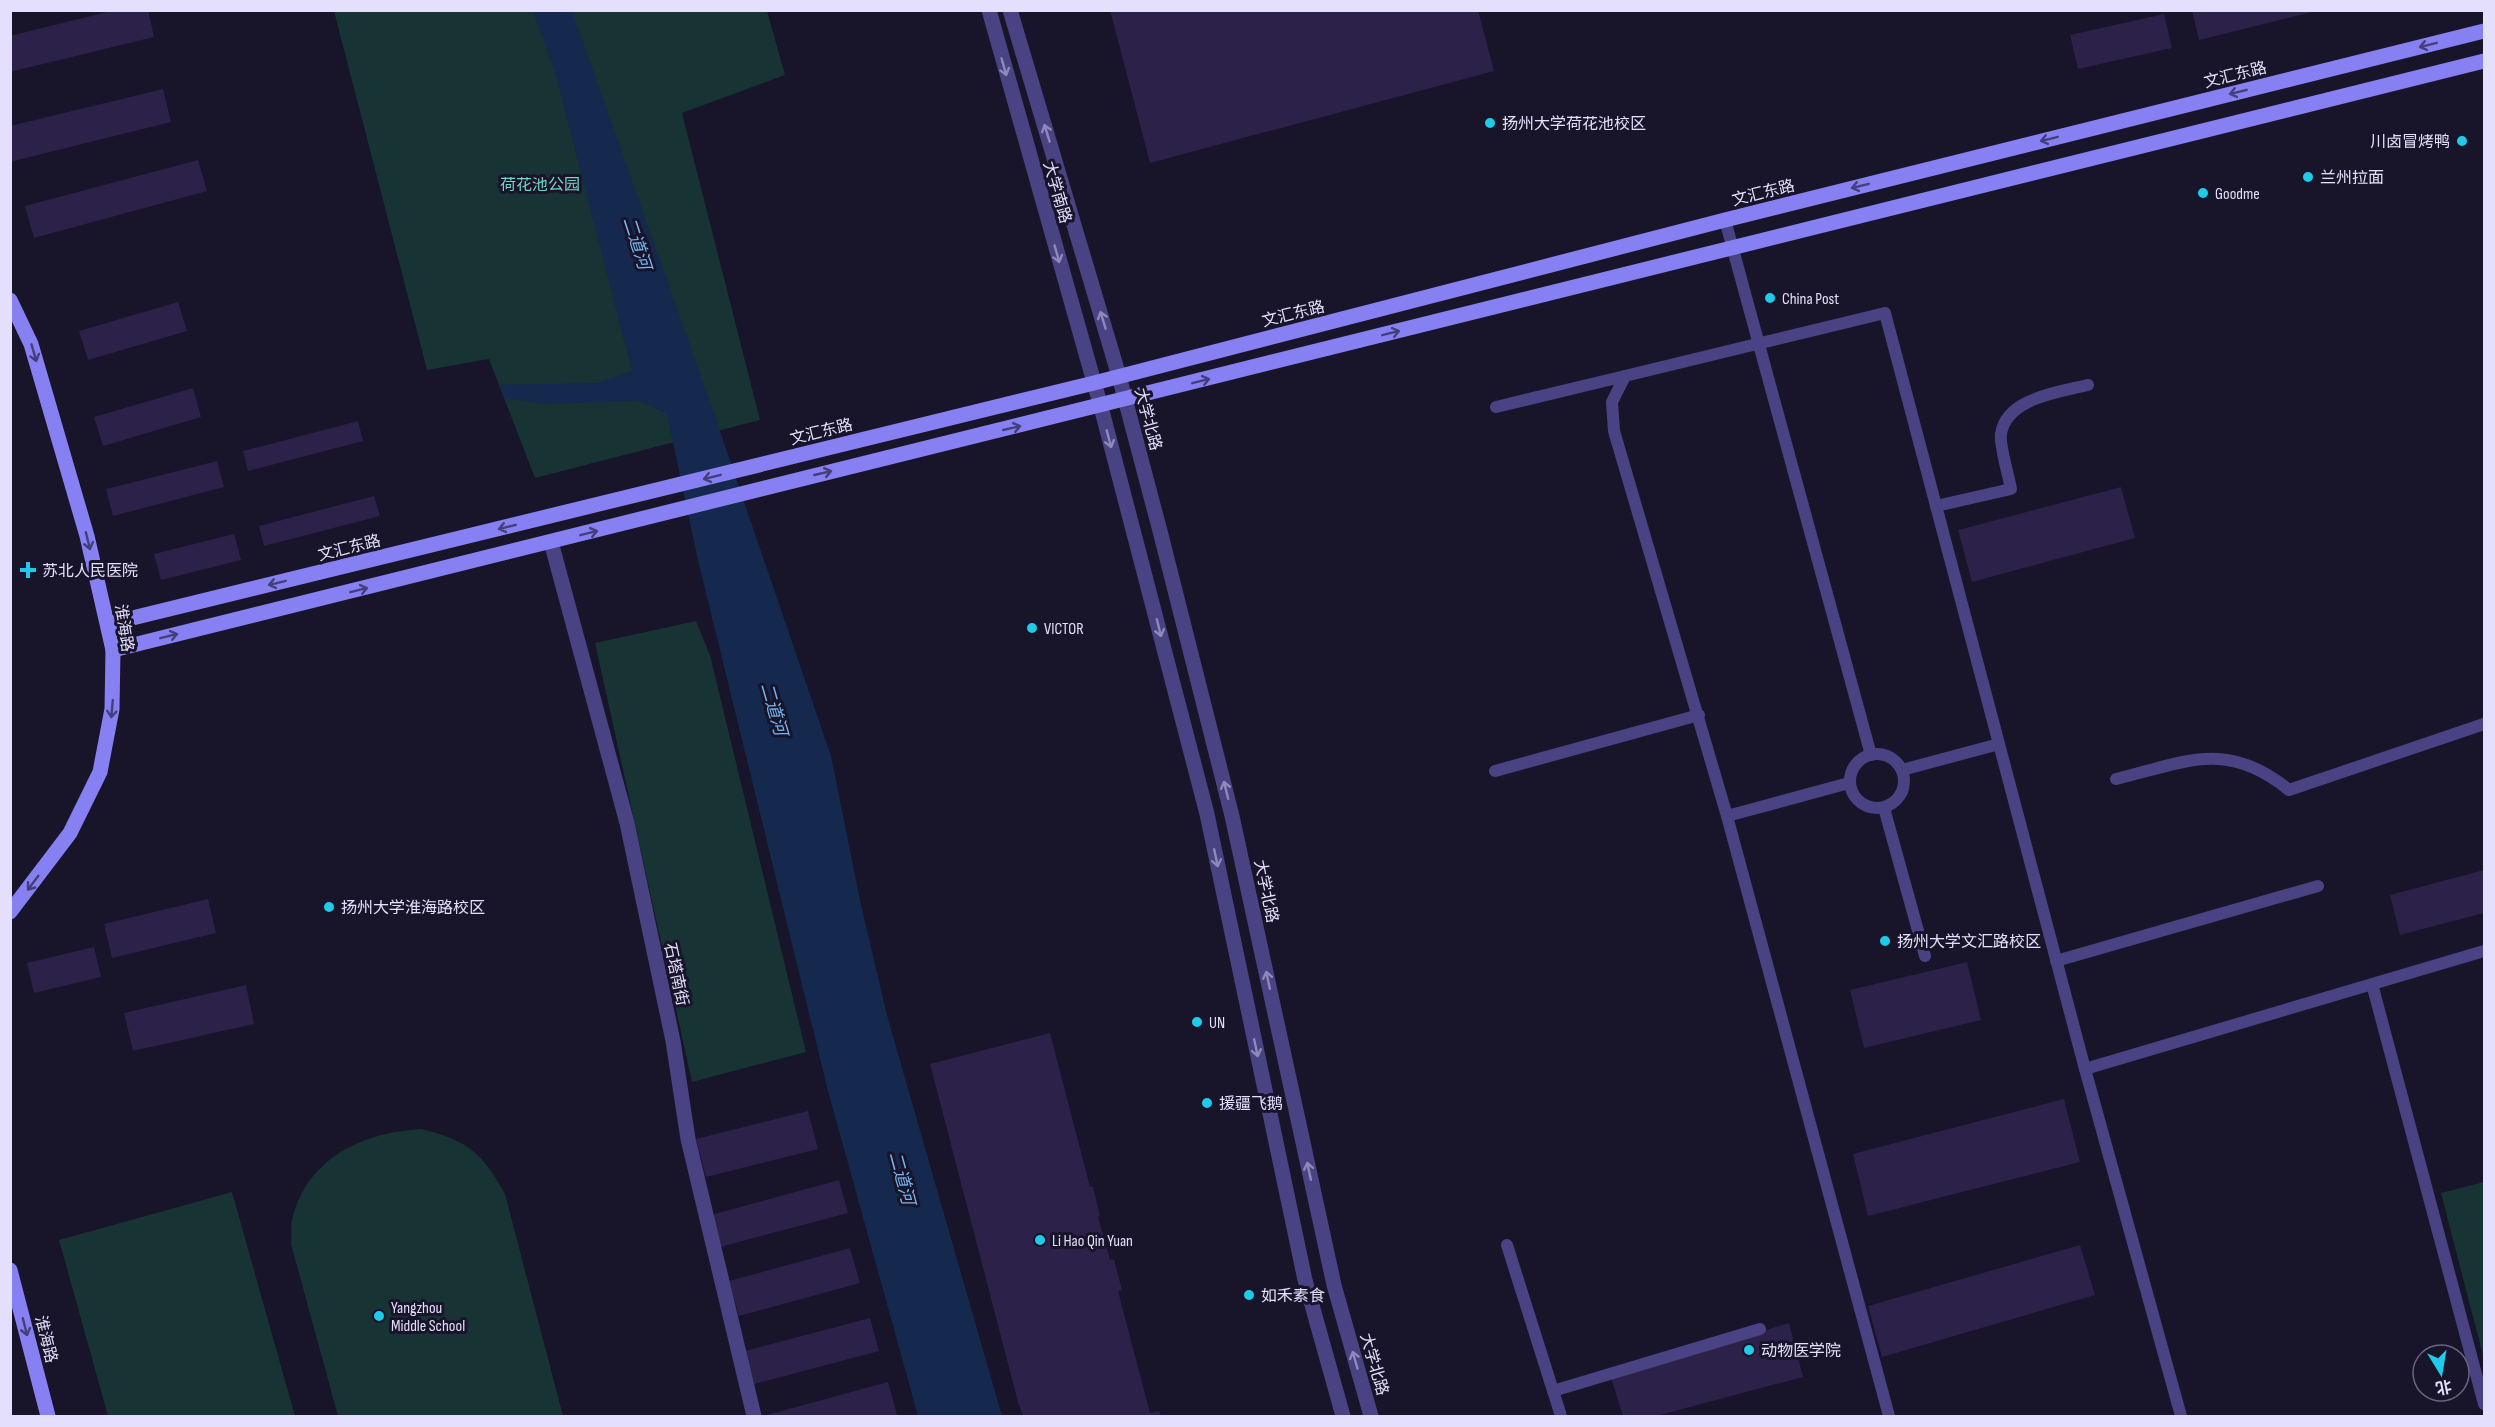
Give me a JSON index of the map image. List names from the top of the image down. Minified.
{"streets":{"main road":["文汇东路","淮海路"],"street":["大学南路","大学北路","石塔南街"]},"crossings":[["文汇东路","大学南路"],["文汇东路","大学北路"],["文汇东路","淮海路"],["大学南路","大学北路"]],"one_way":["淮海路"],"water":["二道河"],"parks":["荷花池公园"],"places":{"other":["扬州大学荷花池校区","川卤冒烤鸭","兰州拉面","Goodme","China Post","VICTOR","扬州大学淮海路校区","扬州大学文汇路校区","UN","援疆飞鹅","Li Hao Qin Yuan","如禾素食","Yangzhou Middle School","动物医学院"],"health":["苏北人民医院"]},"north":"bottom"}
